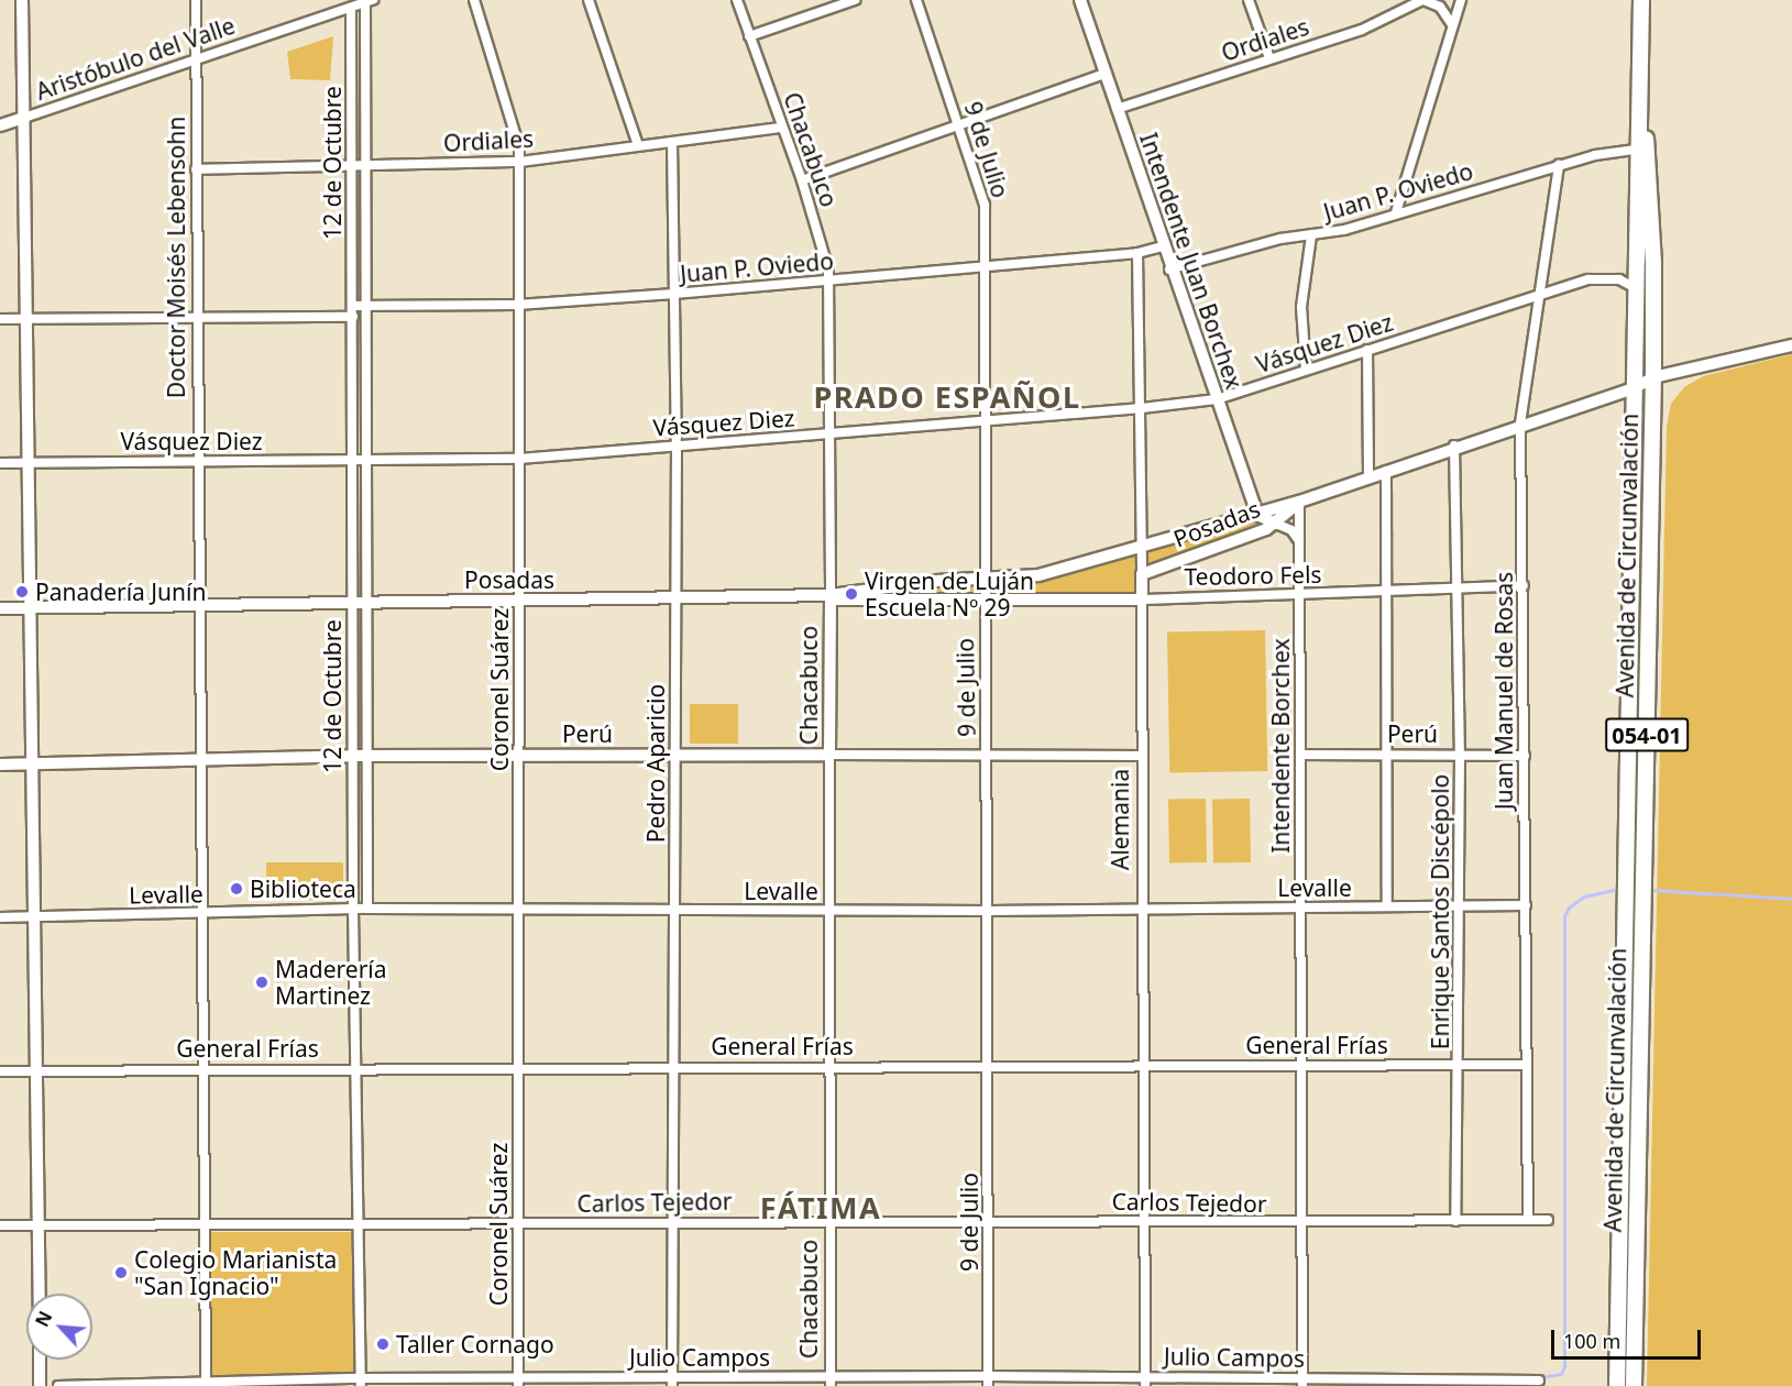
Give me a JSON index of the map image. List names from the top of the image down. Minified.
{"streets":{"highway":["Avenida de Circunvalación","054-01"],"main road":["Chacabuco","Intendente Juan Borchex","Posadas","Teodoro Fels","Perú","Alemania"],"street":["Ordiales","Aristóbulo del Valle","9 de Julio","12 de Octubre","Juan P. Oviedo","Doctor Moisés Lebensohn","Vásquez Diez","Coronel Suárez","Juan Manuel de Rosas","Intendente Borchex","Pedro Aparicio","Levalle","Enrique Santos Discépolo","General Frías","Carlos Tejedor","Julio Campos"]},"crossings":[["Ordiales","Chacabuco"],["Ordiales","12 de Octubre"],["Ordiales","Doctor Moisés Lebensohn"],["Ordiales","Intendente Juan Borchex"],["Ordiales","Coronel Suárez"],["Ordiales","Pedro Aparicio"],["Aristóbulo del Valle","12 de Octubre"],["Aristóbulo del Valle","Doctor Moisés Lebensohn"],["Chacabuco","Juan P. Oviedo"],["Chacabuco","Vásquez Diez"],["Chacabuco","Posadas"],["Chacabuco","Perú"],["Chacabuco","Levalle"],["Chacabuco","General Frías"],["Chacabuco","Carlos Tejedor"],["Chacabuco","Julio Campos"],["9 de Julio","Juan P. Oviedo"],["9 de Julio","Vásquez Diez"],["9 de Julio","Posadas"],["9 de Julio","Teodoro Fels"],["9 de Julio","Perú"],["9 de Julio","Levalle"],["9 de Julio","General Frías"],["9 de Julio","Carlos Tejedor"],["9 de Julio","Julio Campos"],["12 de Octubre","Juan P. Oviedo"],["12 de Octubre","Vásquez Diez"],["12 de Octubre","Posadas"],["12 de Octubre","Perú"],["12 de Octubre","Levalle"],["12 de Octubre","General Frías"],["12 de Octubre","Carlos Tejedor"],["12 de Octubre","Julio Campos"],["Juan P. Oviedo","Intendente Juan Borchex"],["Juan P. Oviedo","Avenida de Circunvalación"],["Juan P. Oviedo","Coronel Suárez"],["Juan P. Oviedo","Juan Manuel de Rosas"],["Juan P. Oviedo","Pedro Aparicio"],["Juan P. Oviedo","Alemania"],["Doctor Moisés Lebensohn","Vásquez Diez"],["Doctor Moisés Lebensohn","Posadas"],["Doctor Moisés Lebensohn","Perú"],["Doctor Moisés Lebensohn","Levalle"],["Doctor Moisés Lebensohn","General Frías"],["Doctor Moisés Lebensohn","Carlos Tejedor"],["Doctor Moisés Lebensohn","Julio Campos"],["Intendente Juan Borchex","Vásquez Diez"],["Intendente Juan Borchex","Posadas"],["Vásquez Diez","Avenida de Circunvalación"],["Vásquez Diez","Coronel Suárez"],["Vásquez Diez","Juan Manuel de Rosas"],["Vásquez Diez","Pedro Aparicio"],["Vásquez Diez","Alemania"],["Posadas","Avenida de Circunvalación"],["Posadas","Teodoro Fels"],["Posadas","Coronel Suárez"],["Posadas","Juan Manuel de Rosas"],["Posadas","Intendente Borchex"],["Posadas","Pedro Aparicio"],["Posadas","Alemania"],["Posadas","Enrique Santos Discépolo"],["Teodoro Fels","Juan Manuel de Rosas"],["Teodoro Fels","Intendente Borchex"],["Teodoro Fels","Alemania"],["Teodoro Fels","Enrique Santos Discépolo"],["Coronel Suárez","Perú"],["Coronel Suárez","Levalle"],["Coronel Suárez","General Frías"],["Coronel Suárez","Carlos Tejedor"],["Coronel Suárez","Julio Campos"],["Juan Manuel de Rosas","Perú"],["Juan Manuel de Rosas","Levalle"],["Juan Manuel de Rosas","General Frías"],["Juan Manuel de Rosas","Carlos Tejedor"],["Perú","Intendente Borchex"],["Perú","Pedro Aparicio"],["Perú","Alemania"],["Perú","Enrique Santos Discépolo"],["Intendente Borchex","Levalle"],["Intendente Borchex","General Frías"],["Intendente Borchex","Carlos Tejedor"],["Intendente Borchex","Julio Campos"],["Pedro Aparicio","Levalle"],["Pedro Aparicio","General Frías"],["Pedro Aparicio","Carlos Tejedor"],["Pedro Aparicio","Julio Campos"],["Alemania","Levalle"],["Alemania","General Frías"],["Alemania","Carlos Tejedor"],["Alemania","Julio Campos"],["Levalle","Enrique Santos Discépolo"],["Enrique Santos Discépolo","General Frías"],["Enrique Santos Discépolo","Carlos Tejedor"]],"districts":["PRADO ESPAÑOL","FÁTIMA"],"places":["Panadería Junín","Virgen de Luján Escuela Nº 29","Biblioteca","Maderería Martinez","Colegio Marianista \"San Ignacio\"","Taller Cornago"],"scale_bar":"100 m","north":"top left"}
